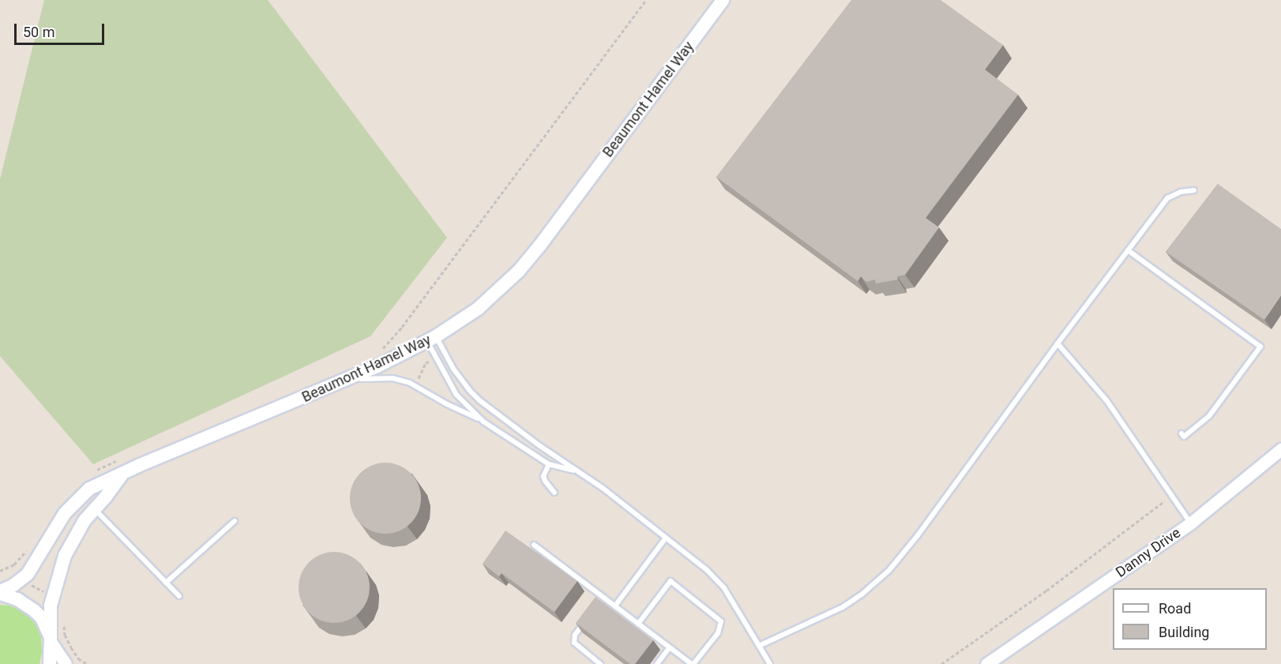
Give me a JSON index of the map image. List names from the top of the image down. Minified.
{"streets":{"main road":["Beaumont Hamel Way"],"street":["Danny Drive"]},"legend":["Road","Building"],"scale_bar":"50 m"}
